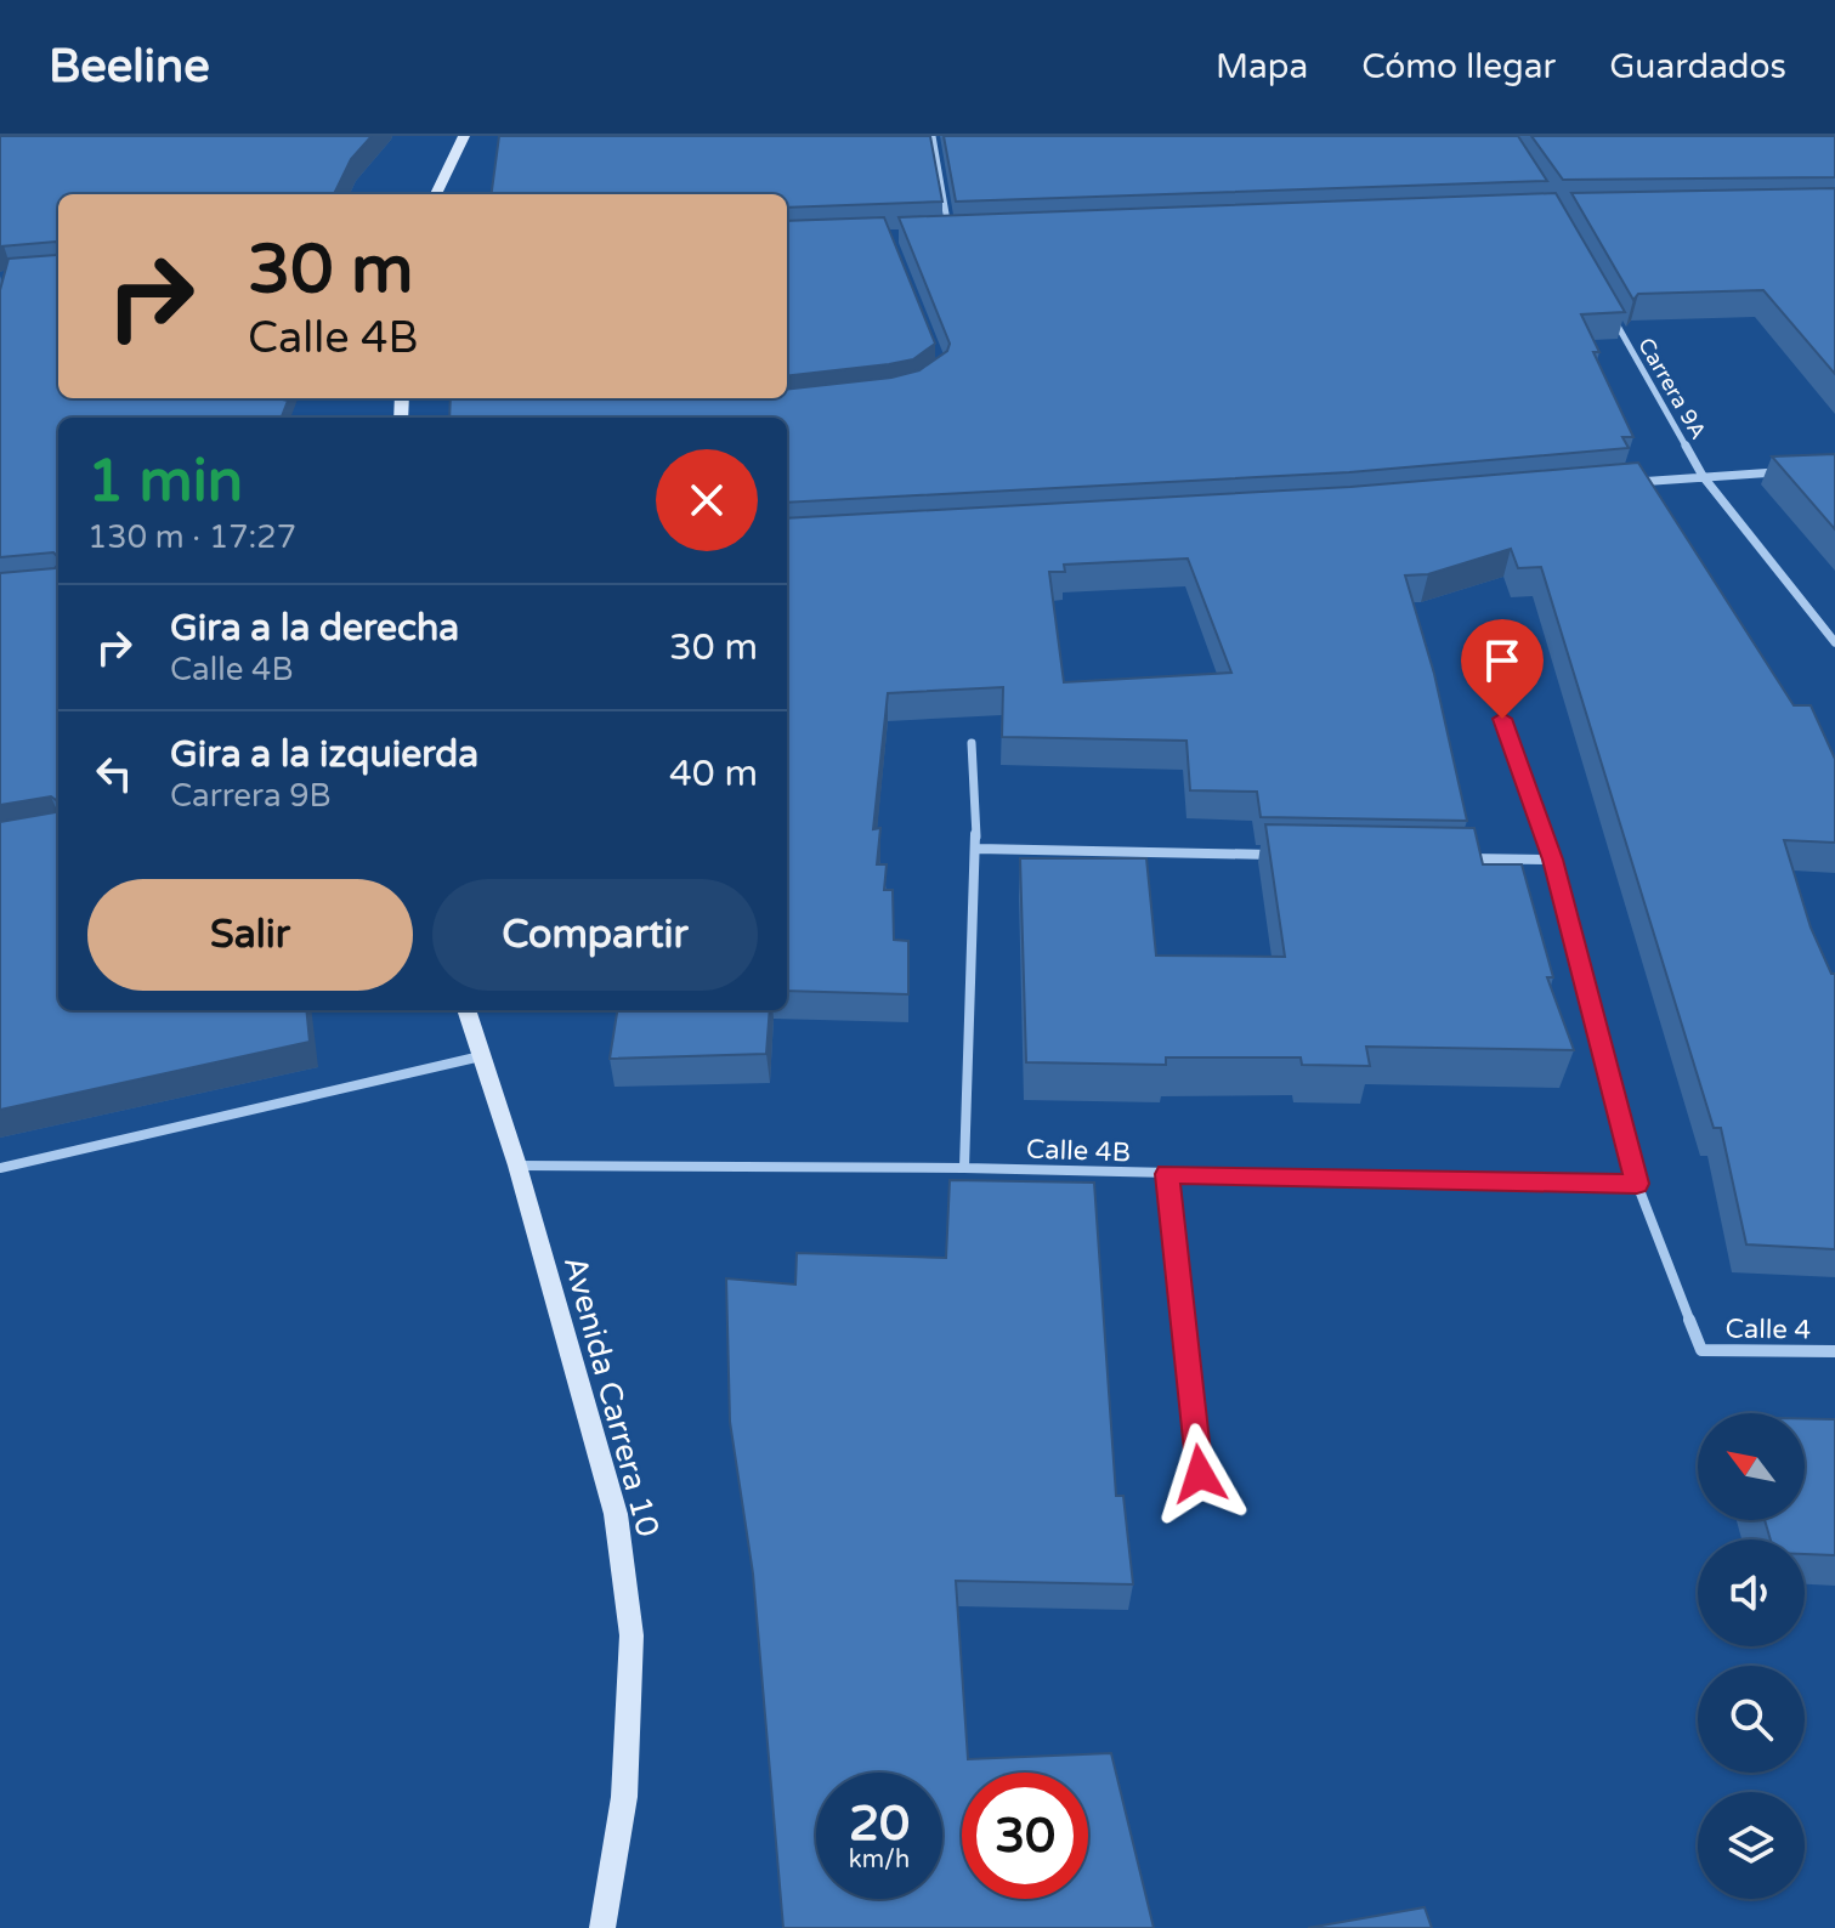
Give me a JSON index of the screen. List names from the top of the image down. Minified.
{"streets":{"main road":["Avenida Carrera 10"],"street":["Carrera 9A","Calle 4B","Calle 4"]},"crossings":[["Calle 4B","Calle 4"],["Calle 4B","Avenida Carrera 10"]],"north":"top left","page":{"header":"Beeline","nav":["Mapa","Cómo llegar","Guardados"],"turn":["30 m","Calle 4B"],"heading":["1 min","130 m · 17:27"],"list":[{"name":"Gira a la derecha","note":"Calle 4B","value":"30 m"},{"name":"Gira a la izquierda","note":"Carrera 9B","value":"40 m"}],"buttons":["Salir","Compartir"],"speed":"20 km/h","limit":"30"}}
